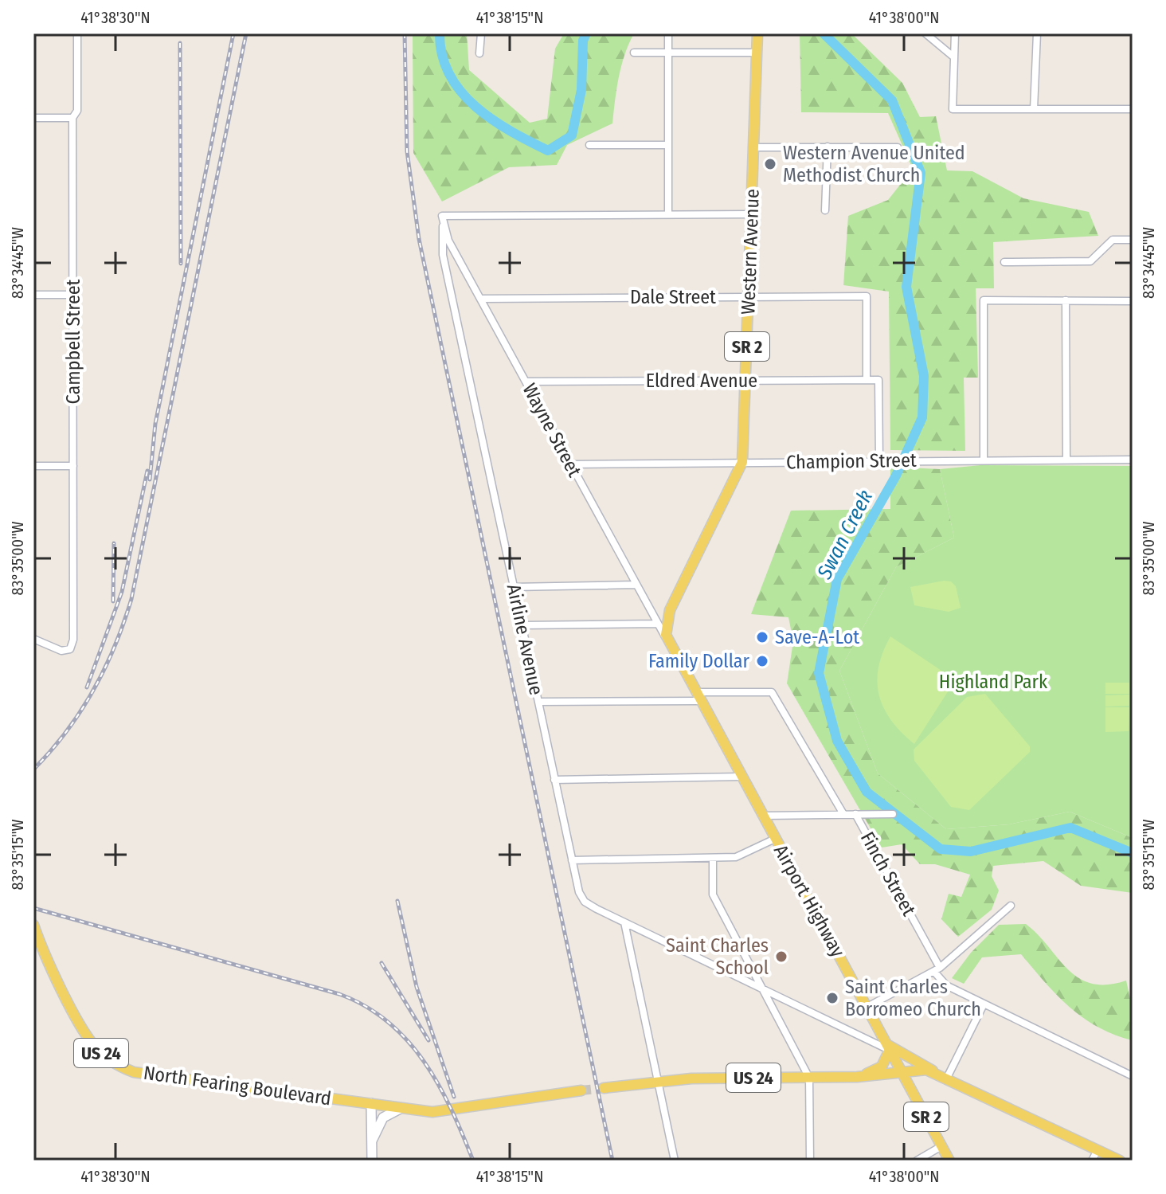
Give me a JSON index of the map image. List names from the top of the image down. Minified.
{"streets":{"main road":["Western Avenue","SR 2","Airport Highway","US 24","North Fearing Boulevard"],"street":["Dale Street","Campbell Street","Eldred Avenue","Wayne Street","Champion Street","Airline Avenue","Finch Street"]},"crossings":[["Western Avenue","Dale Street"],["Western Avenue","Eldred Avenue"],["Western Avenue","Wayne Street"],["Western Avenue","Champion Street"],["Western Avenue","Airport Highway"],["Dale Street","Eldred Avenue"],["Dale Street","Wayne Street"],["Eldred Avenue","Wayne Street"],["Eldred Avenue","Champion Street"],["Wayne Street","Champion Street"],["Wayne Street","Airline Avenue"],["Wayne Street","Airport Highway"],["Finch Street","Airport Highway"],["Airport Highway","US 24"],["US 24","North Fearing Boulevard"]],"water":["Swan Creek"],"parks":["Highland Park"],"places":["Western Avenue United Methodist Church","Save-A-Lot","Family Dollar","Saint Charles School","Saint Charles Borromeo Church"],"coordinates":["41°38'30\"N","41°38'15\"N","41°38'00\"N","83°34'45\"W","83°35'00\"W","83°35'15\"W"]}
